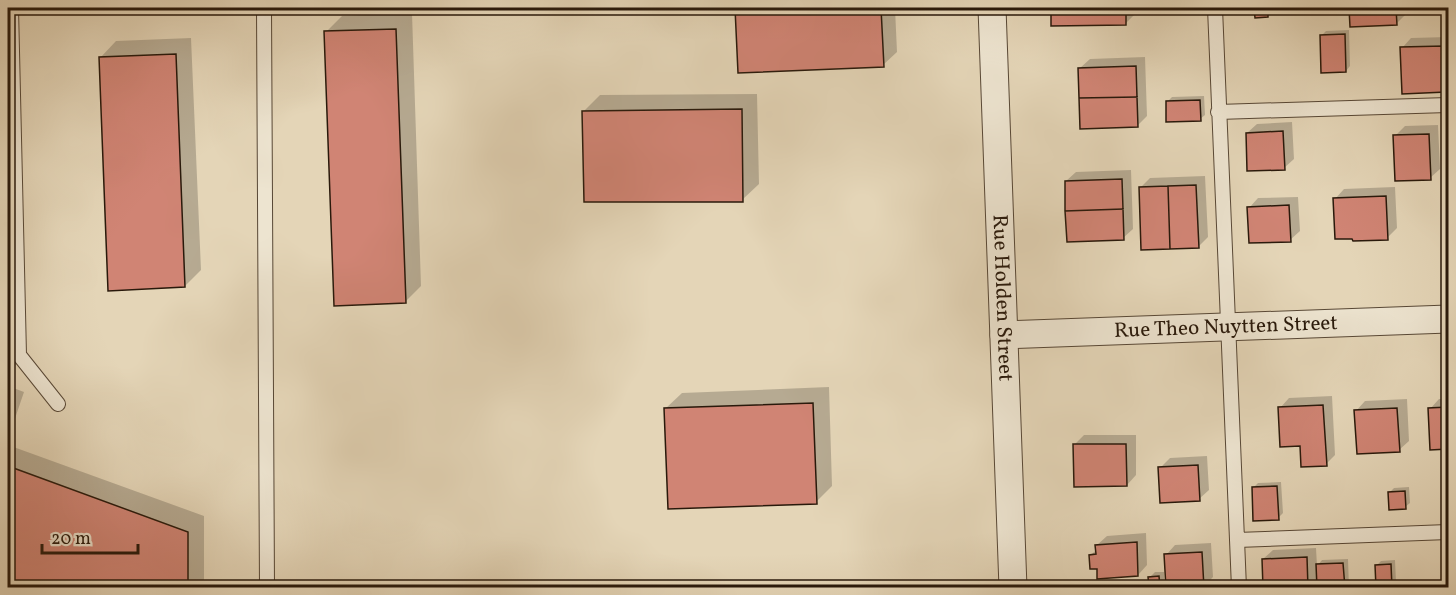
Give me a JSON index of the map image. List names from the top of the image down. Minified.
{"streets":{"street":["Rue Holden Street","Rue Theo Nuytten Street"]},"crossings":[["Rue Holden Street","Rue Theo Nuytten Street"]],"scale_bar":"20 m"}
